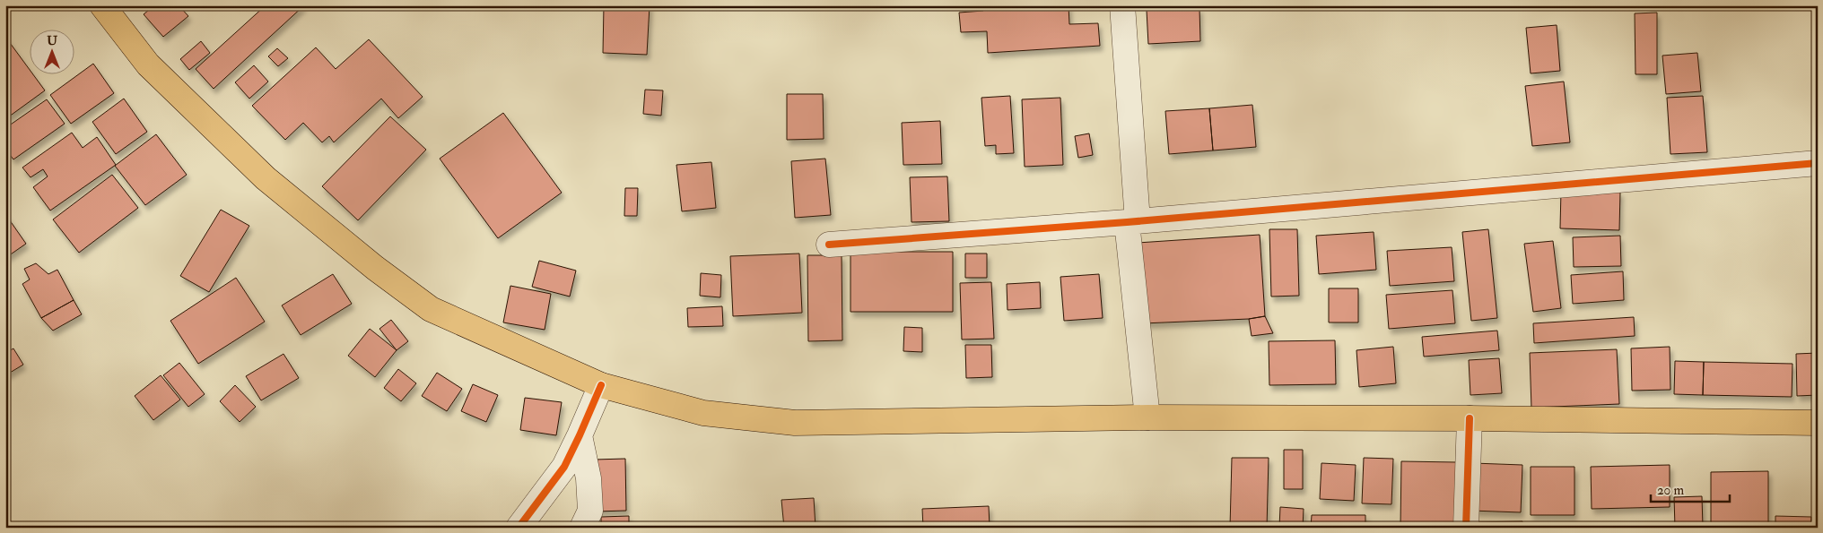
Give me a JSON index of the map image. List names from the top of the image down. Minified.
{"scale_bar":"20 m","north":"top"}
